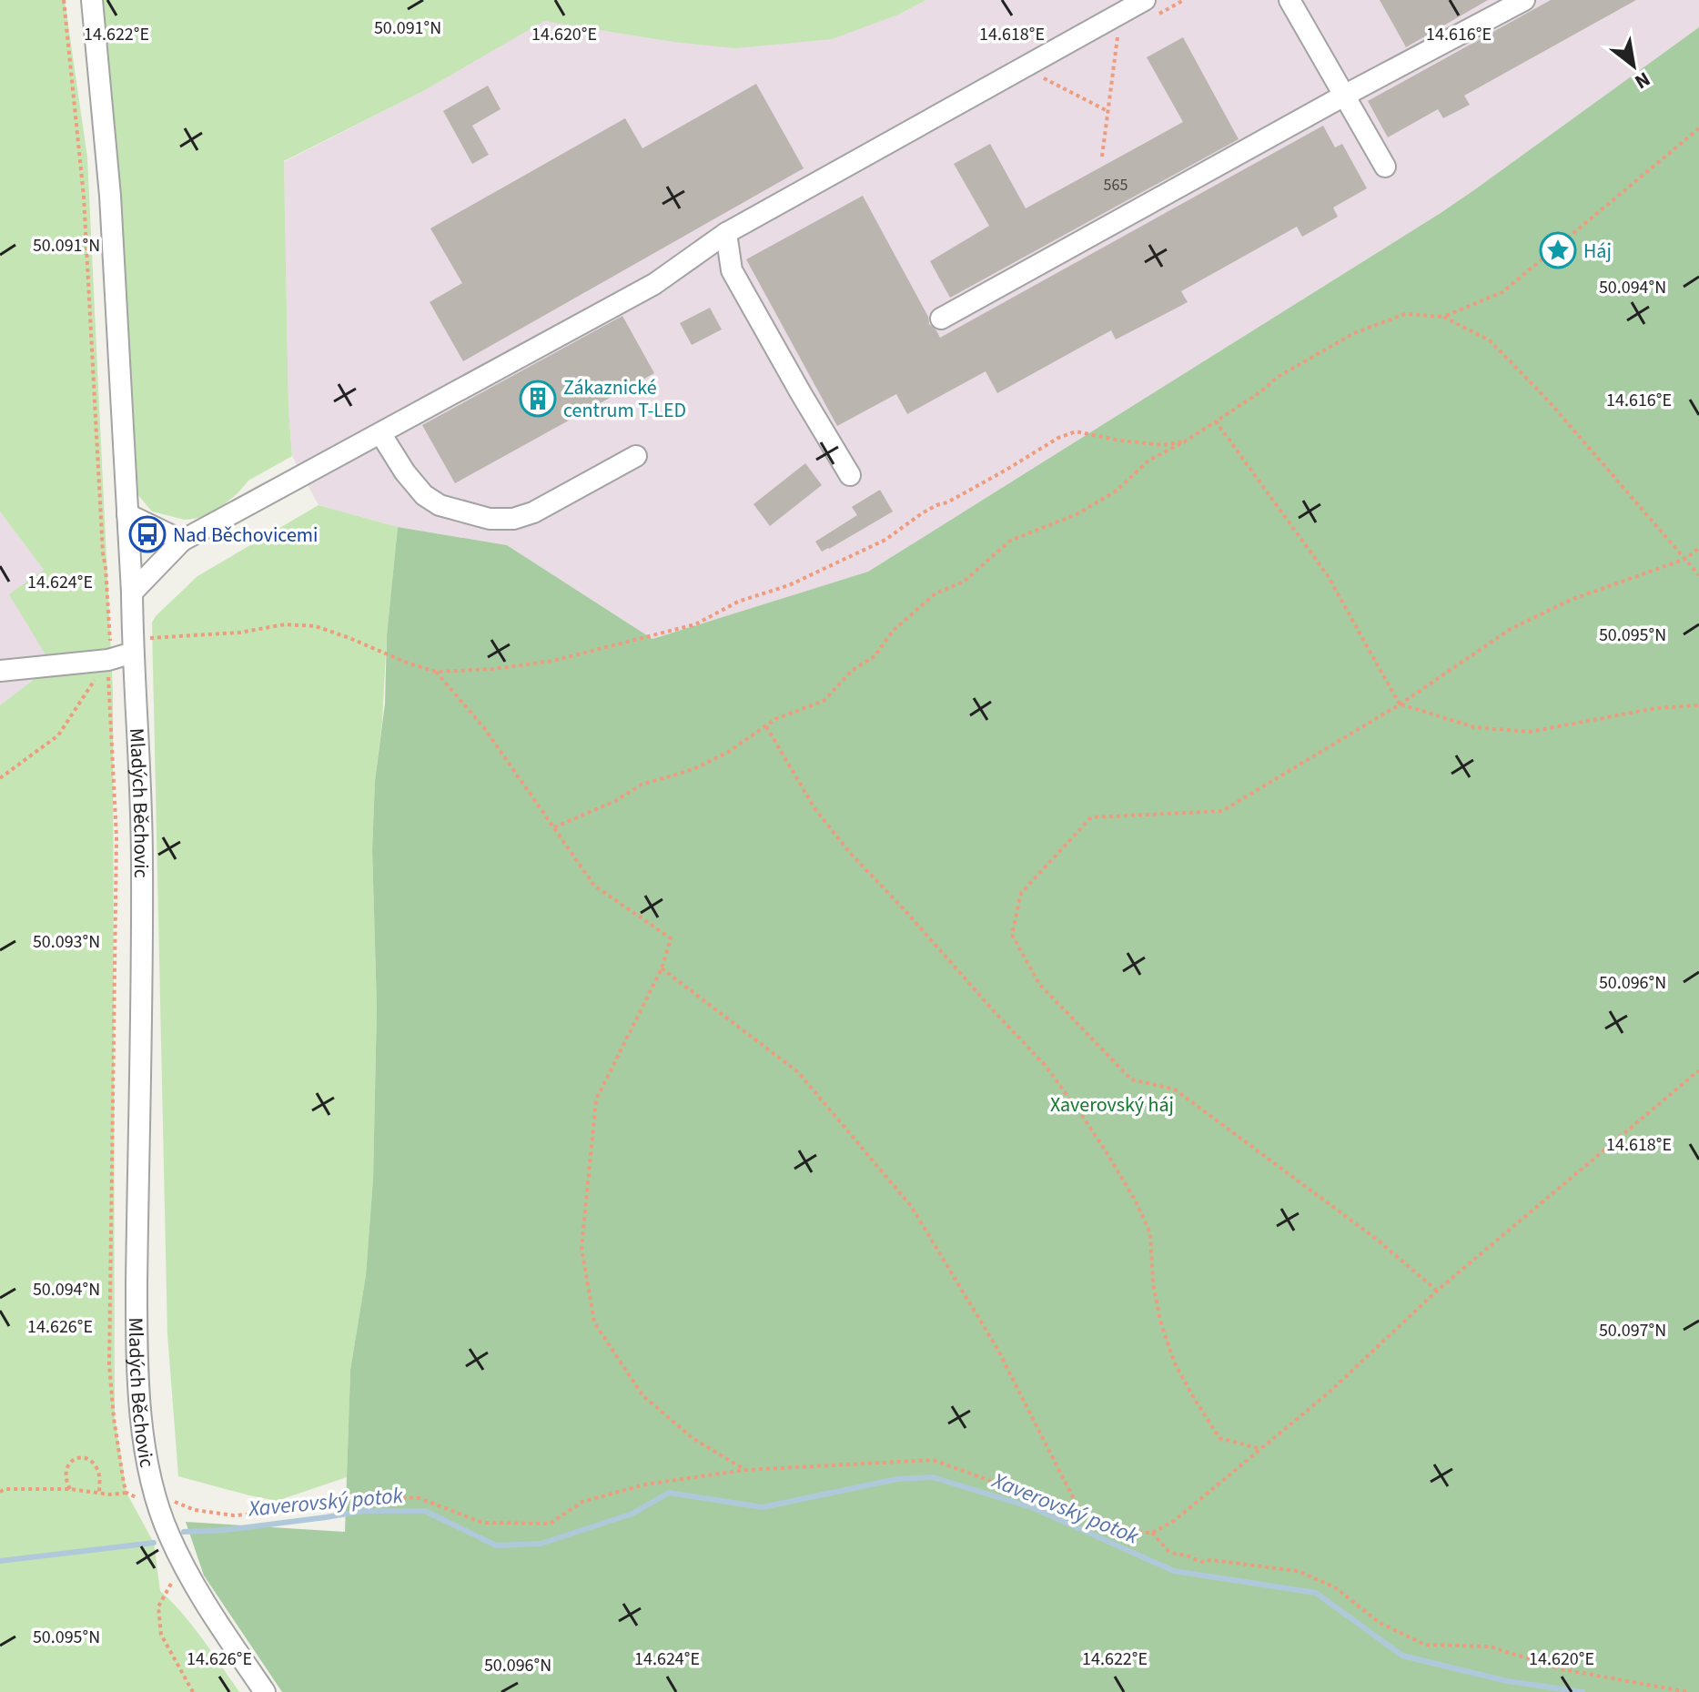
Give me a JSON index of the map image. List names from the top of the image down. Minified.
{"streets":{"street":["Mladých Běchovic"]},"water":["Xaverovský potok"],"parks":["Xaverovský háj"],"places":{"place":["Háj"],"building":["Zákaznické centrum T-LED"],"bus stop":["Nad Běchovicemi"]},"house_numbers":["565"],"north":"bottom right","coordinates":["50.091°N","14.622°E","14.620°E","14.618°E","14.616°E","50.094°N","14.624°E","50.095°N","50.093°N","50.096°N","14.626°E","50.097°N"]}
